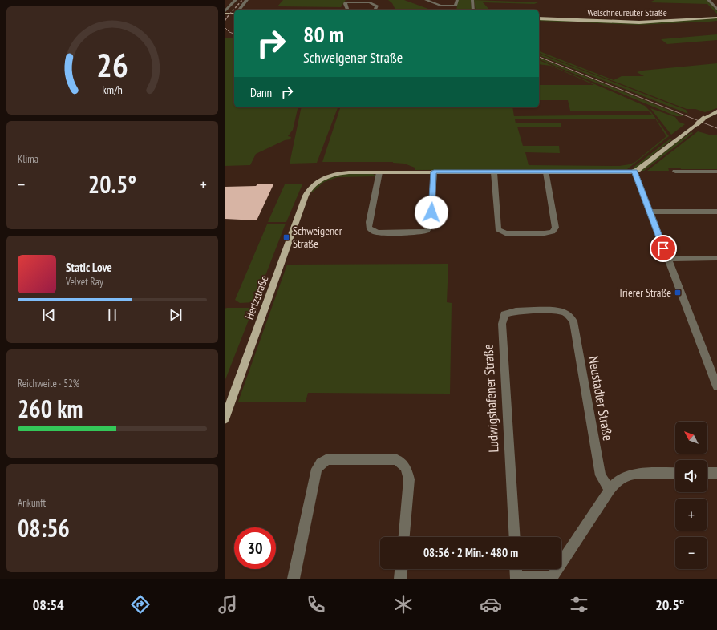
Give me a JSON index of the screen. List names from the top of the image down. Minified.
{"streets":{"main road":["Welschneureuter Straße","Hertzstraße"],"street":["Ludwigshafener Straße","Neustadter Straße"]},"crossings":[["Ludwigshafener Straße","Neustadter Straße"]],"places":{"transit":["Schweigener Straße","Trierer Straße"]},"north":"top left","page":{"turn":["80 m","Schweigener Straße"],"then":"Dann","tile":["Klima",["Reichweite · 52%","260 km"],["Ankunft","08:56"]],"heat":["−","20.5°","+"],"song":["Static Love","Velvet Ray"],"map_buttons":["+","−"],"limit":"30","trip":"08:56 · 2 Min. · 480 m","tabs":["08:54","20.5°"],"gauge":["26","km/h"]}}
